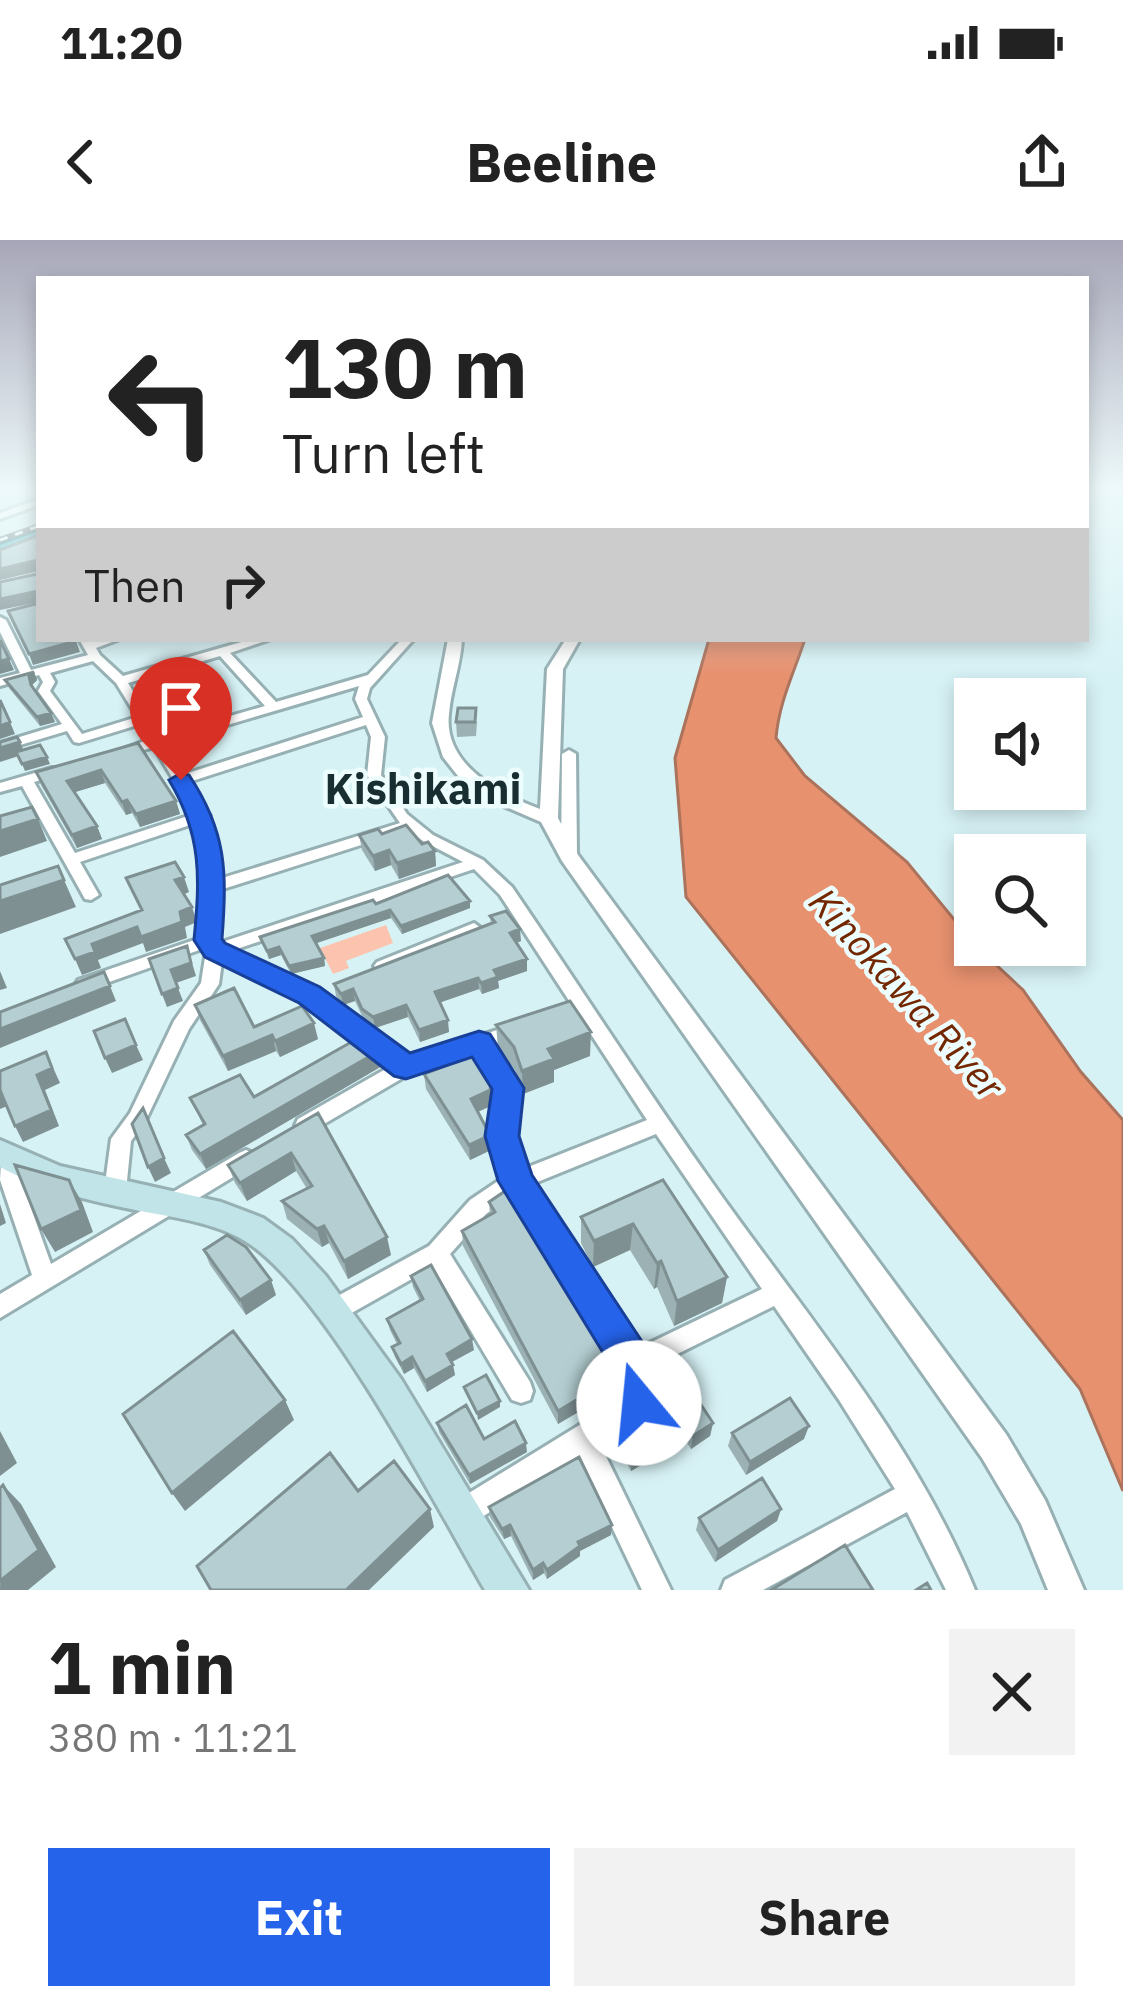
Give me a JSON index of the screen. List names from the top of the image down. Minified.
{"districts":["Kishikami"],"water":["Kinokawa River"],"page":{"status":"11:20","header":"Beeline","turn":["130 m","Turn left"],"then":"Then","heading":["1 min","380 m · 11:21"],"buttons":["Exit","Share"]}}
